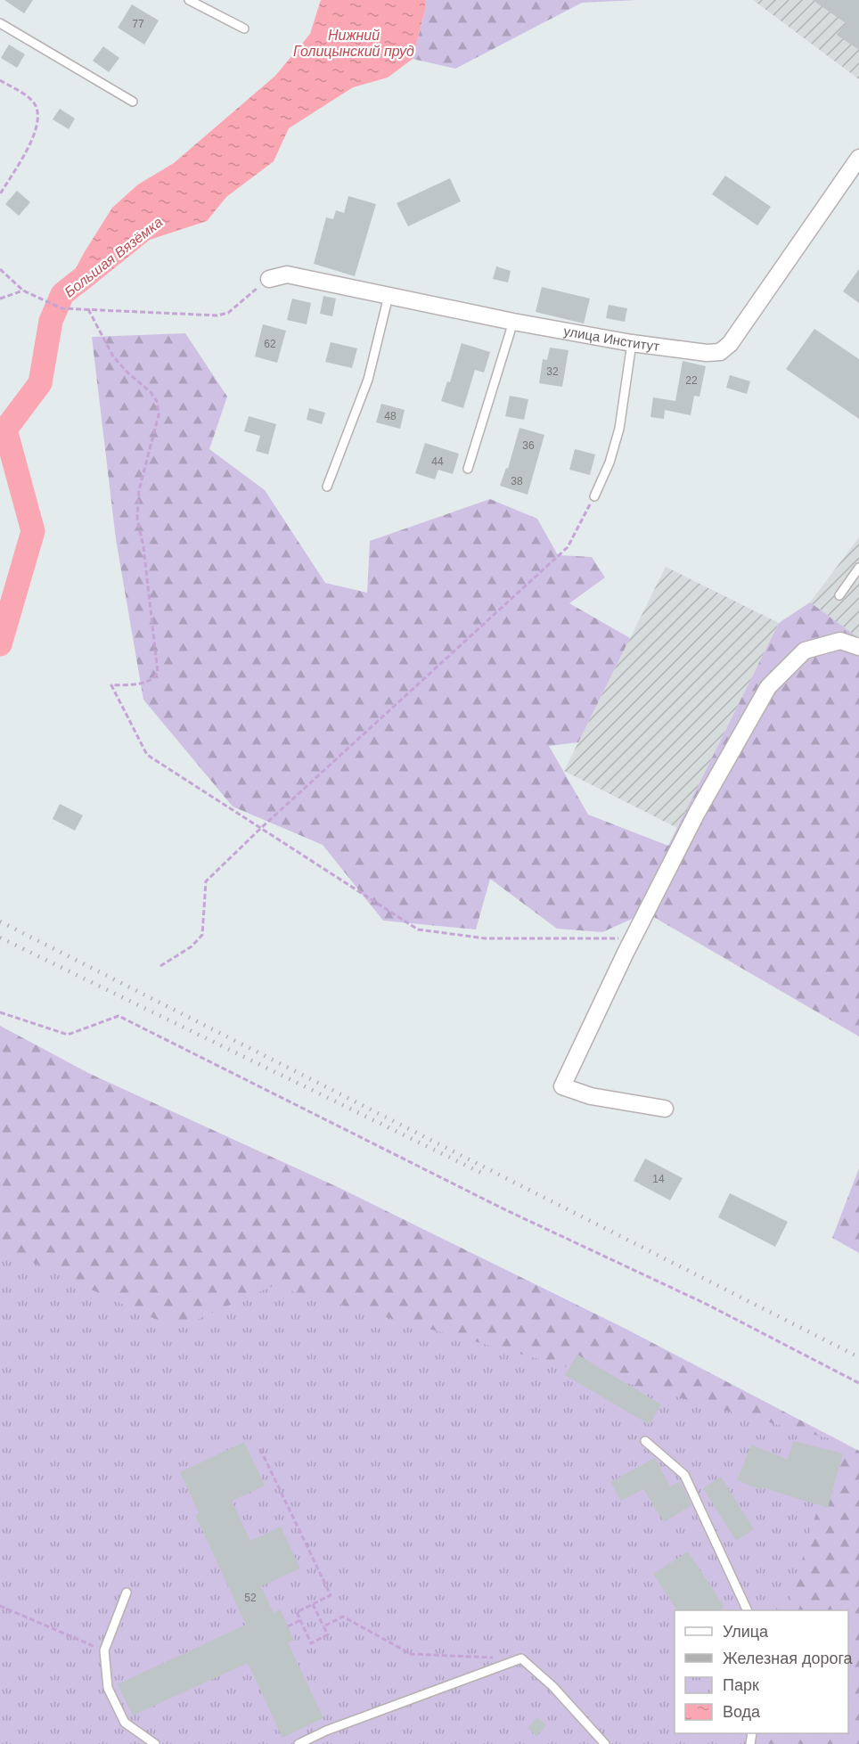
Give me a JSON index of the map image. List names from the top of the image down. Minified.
{"streets":{"street":["улица Институт"]},"water":["Нижний Голицынский пруд","Большая Вязёмка"],"house_numbers":["77","62","32","22","48","36","44","38","14","52"],"legend":["Улица","Железная дорога","Парк","Вода"]}
